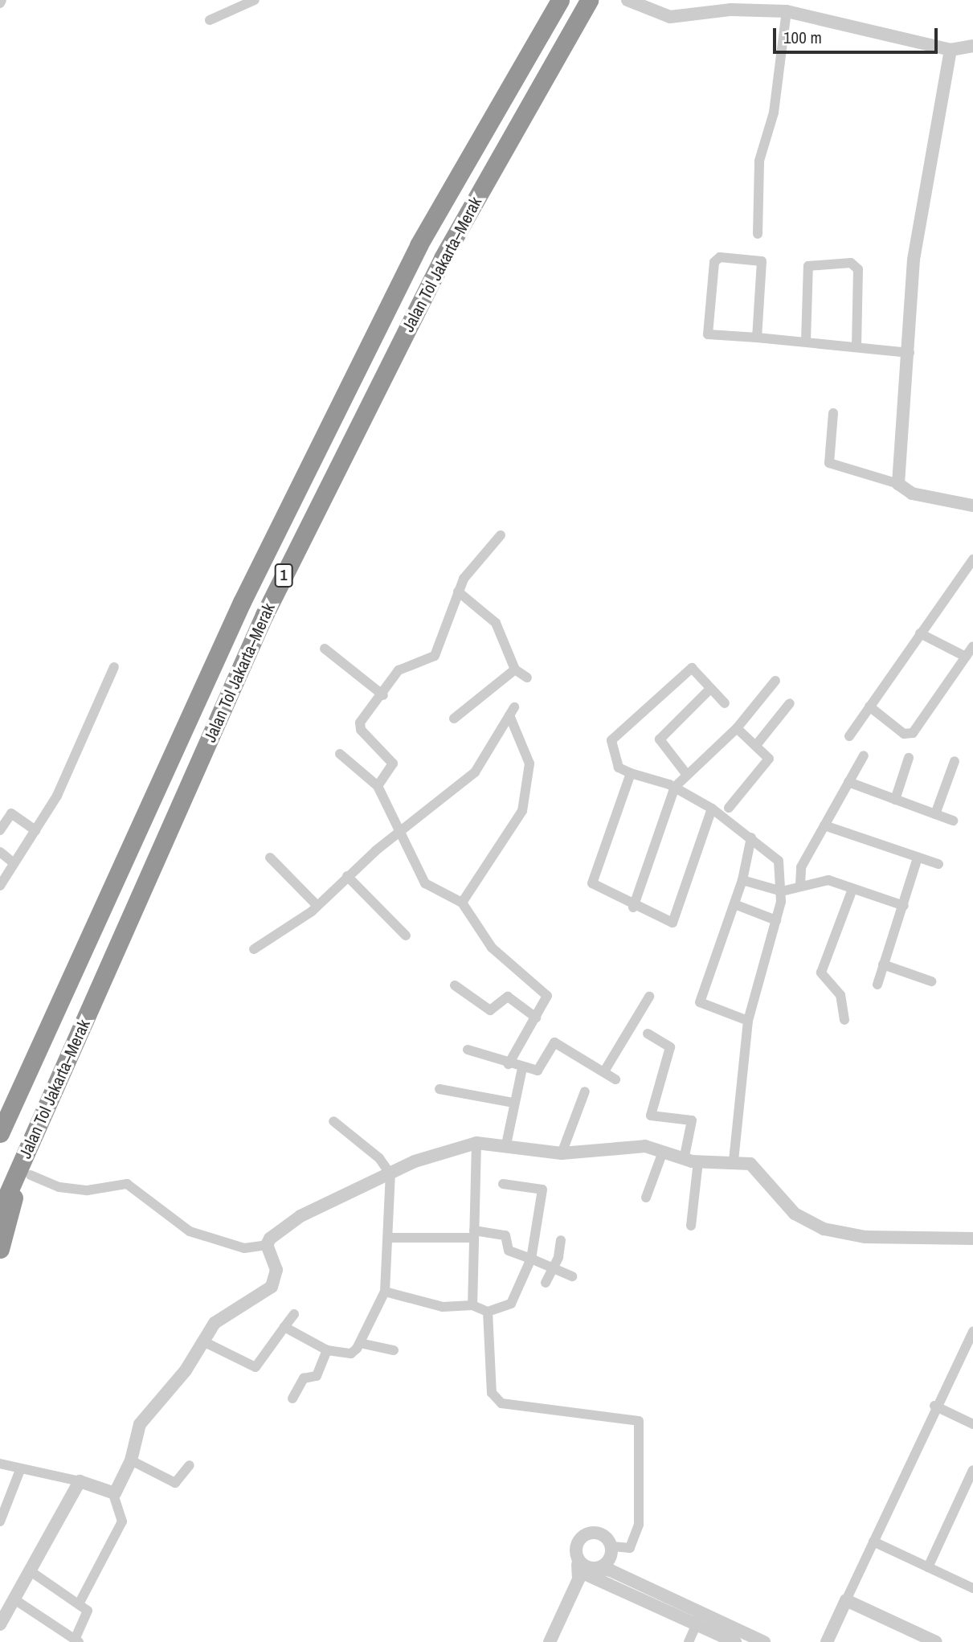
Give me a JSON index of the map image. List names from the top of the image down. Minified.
{"streets":{"highway":["Jalan Tol Jakarta–Merak","1"]},"scale_bar":"100 m"}
